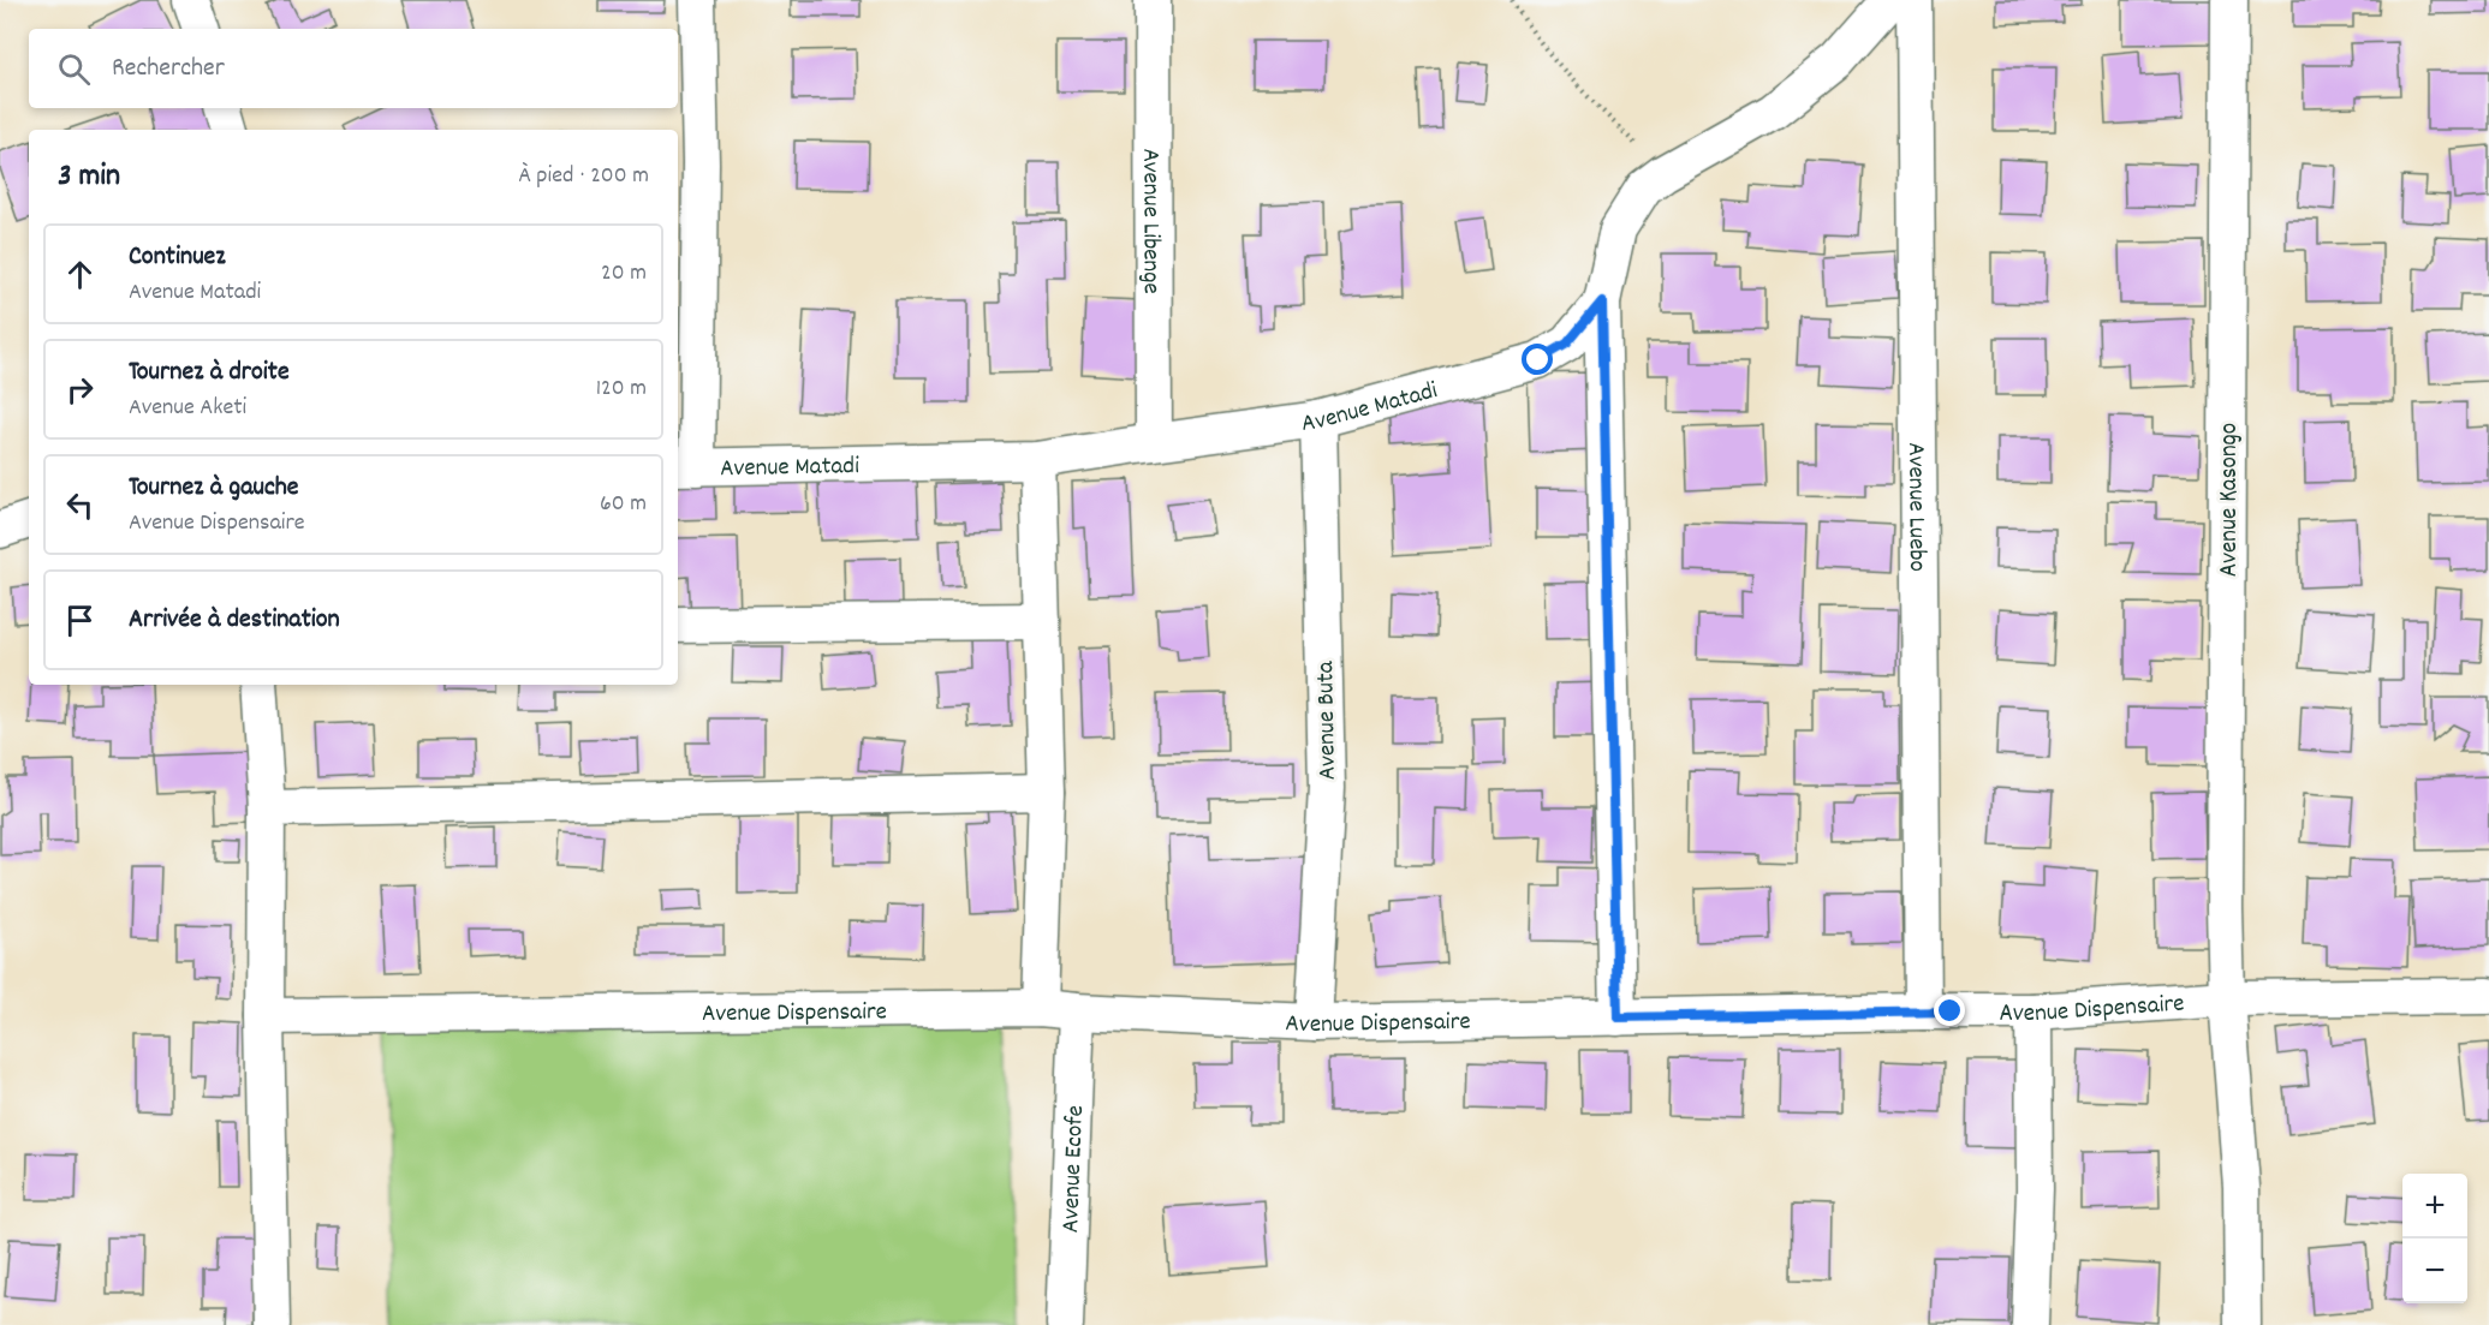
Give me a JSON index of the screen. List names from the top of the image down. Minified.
{"streets":{"street":["Avenue Libenge","Avenue Matadi","Avenue Kasongo","Avenue Luebo","Avenue Buta","Avenue Dispensaire","Avenue Ecofe"]},"crossings":[["Avenue Libenge","Avenue Matadi"],["Avenue Matadi","Avenue Buta"],["Avenue Kasongo","Avenue Dispensaire"],["Avenue Luebo","Avenue Dispensaire"],["Avenue Buta","Avenue Dispensaire"],["Avenue Dispensaire","Avenue Ecofe"]],"page":{"search":"Rechercher","heading":["3 min","À pied · 200 m"],"list":[["Continuez","Avenue Matadi","20 m"],["Tournez à droite","Avenue Aketi","120 m"],["Tournez à gauche","Avenue Dispensaire","60 m"],"Arrivée à destination"],"map_buttons":["+","−"]}}
